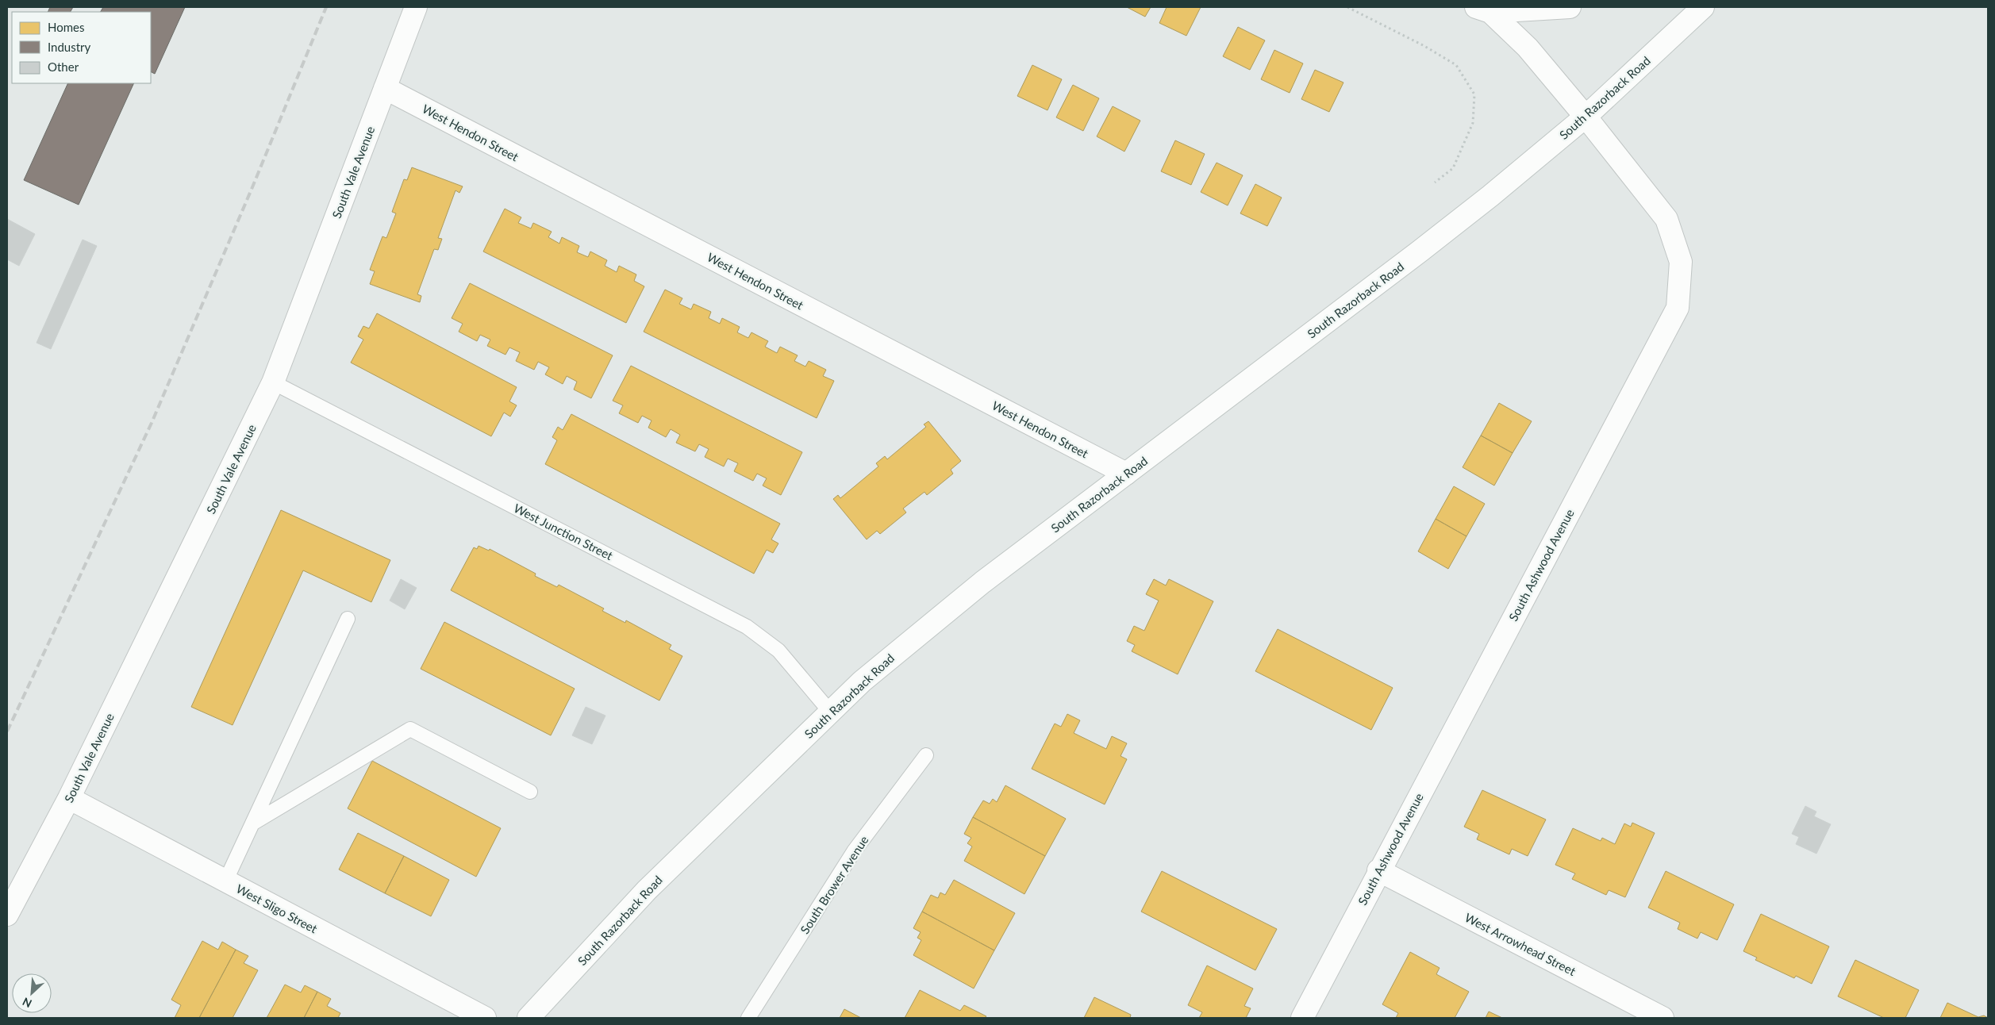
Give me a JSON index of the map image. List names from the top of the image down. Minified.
{"streets":{"street":["South Razorback Road","West Hendon Street","South Vale Avenue","South Ashwood Avenue","West Sligo Street","West Arrowhead Street"],"lane":["West Junction Street","South Brower Avenue"]},"crossings":[["South Razorback Road","West Hendon Street"],["South Razorback Road","West Junction Street"],["South Razorback Road","South Ashwood Avenue"],["West Hendon Street","South Vale Avenue"],["South Vale Avenue","West Junction Street"],["South Vale Avenue","West Sligo Street"],["South Ashwood Avenue","West Arrowhead Street"]],"legend":["Homes","Industry","Other"],"north":"bottom left"}
